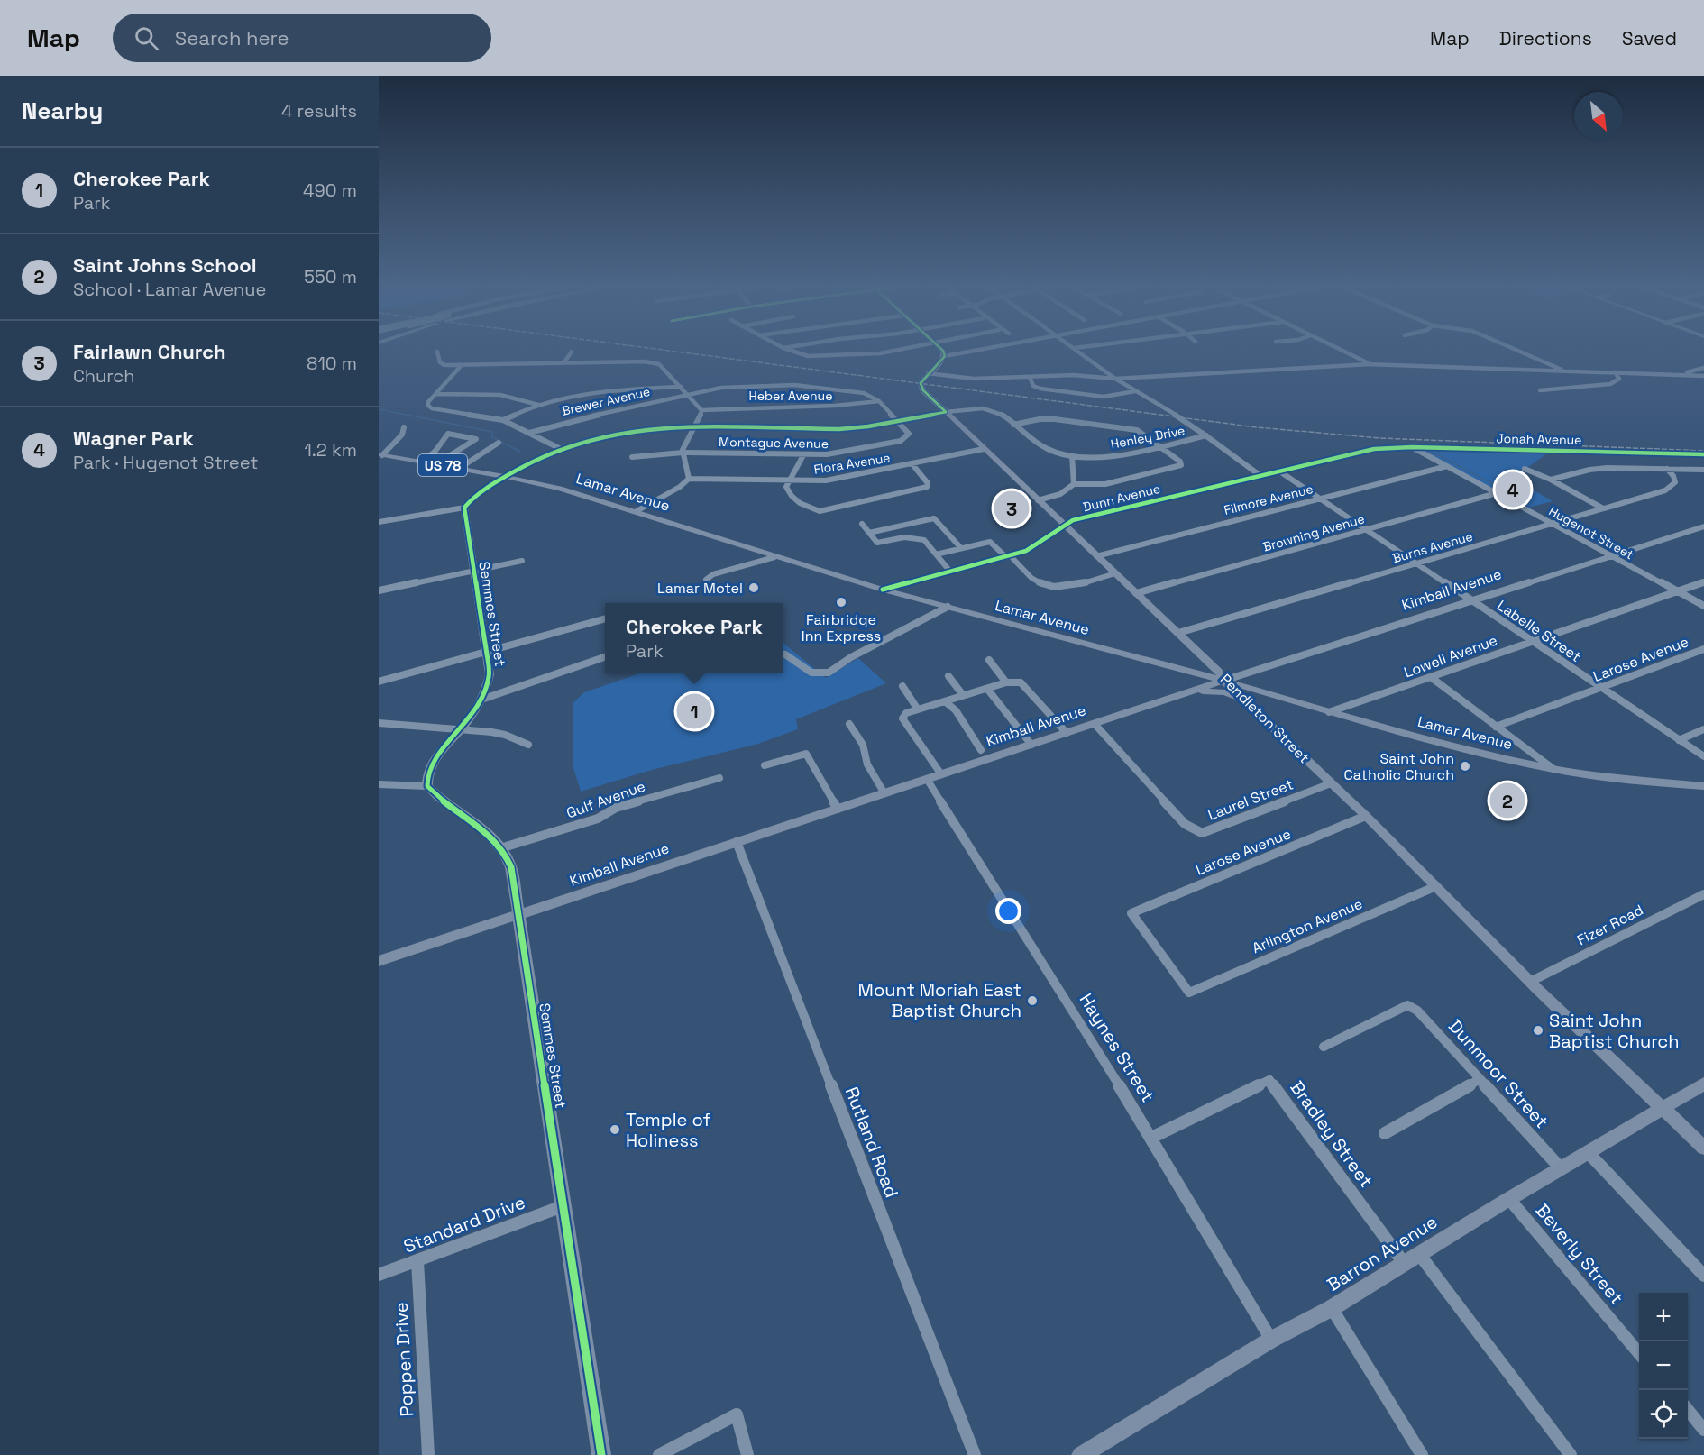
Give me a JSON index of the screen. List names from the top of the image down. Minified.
{"streets":{"main road":["US 78","Lamar Avenue","Kimball Avenue","Semmes Street","Pendleton Street","Barron Avenue"],"street":["Heber Avenue","Brewer Avenue","Henley Drive","Jonah Avenue","Montague Avenue","Flora Avenue","Dunn Avenue","Filmore Avenue","Browning Avenue","Hugenot Street","Burns Avenue","Labelle Street","Lowell Avenue","Larose Avenue","Gulf Avenue","Laurel Street","Fizer Road","Arlington Avenue","Haynes Street","Dunmoor Street","Bradley Street","Rutland Road","Standard Drive","Beverly Street","Poppen Drive"]},"crossings":[["Heber Avenue","Brewer Avenue"],["Henley Drive","Pendleton Street"],["Jonah Avenue","Dunn Avenue"],["Jonah Avenue","Hugenot Street"],["Flora Avenue","Pendleton Street"],["Lamar Avenue","Dunn Avenue"],["Lamar Avenue","Kimball Avenue"],["Lamar Avenue","Lowell Avenue"],["Lamar Avenue","Pendleton Street"],["Dunn Avenue","Labelle Street"],["Dunn Avenue","Pendleton Street"],["Filmore Avenue","Hugenot Street"],["Filmore Avenue","Labelle Street"],["Filmore Avenue","Pendleton Street"],["Browning Avenue","Hugenot Street"],["Browning Avenue","Labelle Street"],["Browning Avenue","Pendleton Street"],["Hugenot Street","Burns Avenue"],["Hugenot Street","Kimball Avenue"],["Hugenot Street","Lowell Avenue"],["Burns Avenue","Labelle Street"],["Burns Avenue","Pendleton Street"],["Kimball Avenue","Semmes Street"],["Kimball Avenue","Labelle Street"],["Kimball Avenue","Pendleton Street"],["Kimball Avenue","Laurel Street"],["Kimball Avenue","Haynes Street"],["Kimball Avenue","Rutland Road"],["Semmes Street","Gulf Avenue"],["Semmes Street","Standard Drive"],["Labelle Street","Lowell Avenue"],["Labelle Street","Larose Avenue"],["Larose Avenue","Pendleton Street"],["Larose Avenue","Arlington Avenue"],["Pendleton Street","Laurel Street"],["Pendleton Street","Fizer Road"],["Pendleton Street","Arlington Avenue"],["Pendleton Street","Barron Avenue"],["Haynes Street","Bradley Street"],["Haynes Street","Barron Avenue"],["Dunmoor Street","Barron Avenue"],["Bradley Street","Barron Avenue"],["Standard Drive","Poppen Drive"],["Barron Avenue","Beverly Street"]],"places":["Lamar Motel","Fairbridge Inn Express","Saint John Catholic Church","Mount Moriah East Baptist Church","Saint John Baptist Church","Temple of Holiness"],"north":"bottom right","page":{"header":"Map","search":"Search here","nav":["Map","Directions","Saved"],"heading":["Nearby","4 results"],"list":[{"mark":"1","name":"Cherokee Park","note":"Park","value":"490 m"},{"mark":"2","name":"Saint Johns School","note":"School · Lamar Avenue","value":"550 m"},{"mark":"3","name":"Fairlawn Church","note":"Church","value":"810 m"},{"mark":"4","name":"Wagner Park","note":"Park · Hugenot Street","value":"1.2 km"}],"pins":["4","3","1","2"],"popup":["Cherokee Park","Park"],"map_buttons":["+","−"]}}
